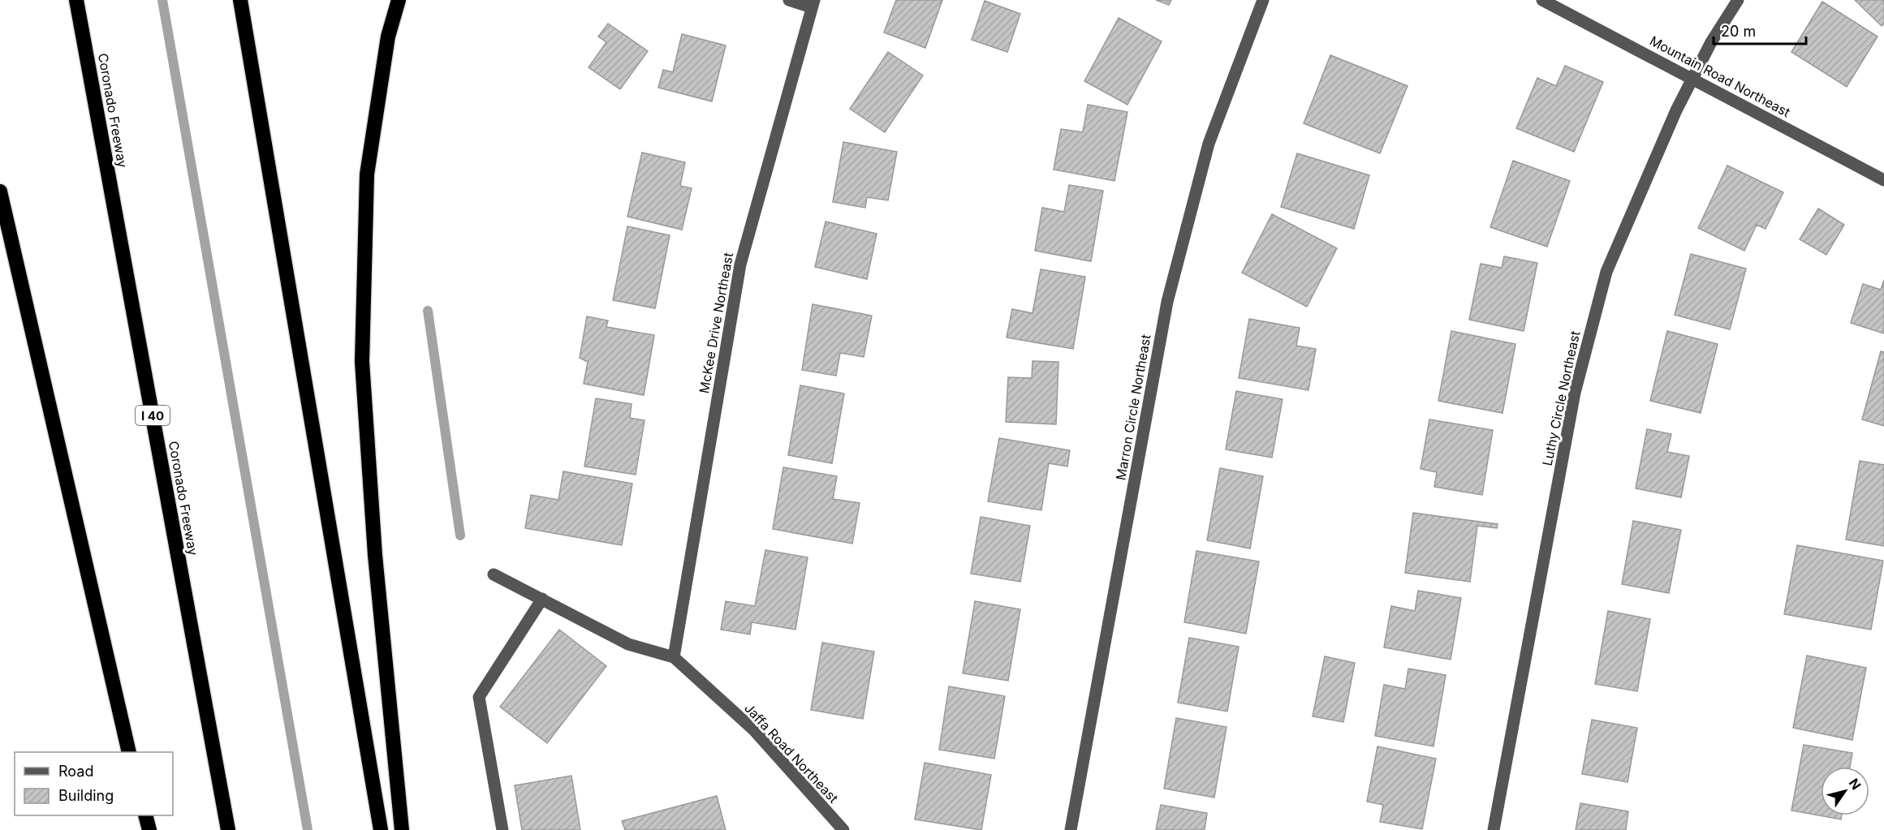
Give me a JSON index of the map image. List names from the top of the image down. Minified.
{"streets":{"highway":["Coronado Freeway","I 40"],"street":["Mountain Road Northeast","McKee Drive Northeast","Luthy Circle Northeast","Marron Circle Northeast","Jaffa Road Northeast"]},"crossings":[["Mountain Road Northeast","Luthy Circle Northeast"],["McKee Drive Northeast","Jaffa Road Northeast"]],"legend":["Road","Building"],"scale_bar":"20 m","north":"top right"}
